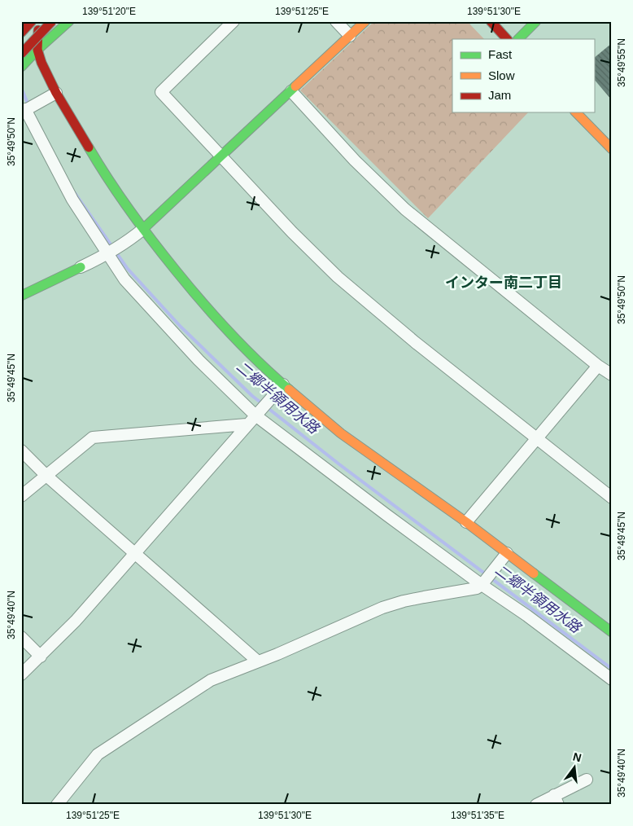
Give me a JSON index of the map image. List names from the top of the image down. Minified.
{"districts":["インター南二丁目"],"water":["二郷半領用水路"],"legend":["Fast","Slow","Jam"],"north":"top","coordinates":["139°51'20\"E","139°51'25\"E","139°51'30\"E","35°49'55\"N","35°49'50\"N","35°49'45\"N","35°49'40\"N","139°51'35\"E"]}
